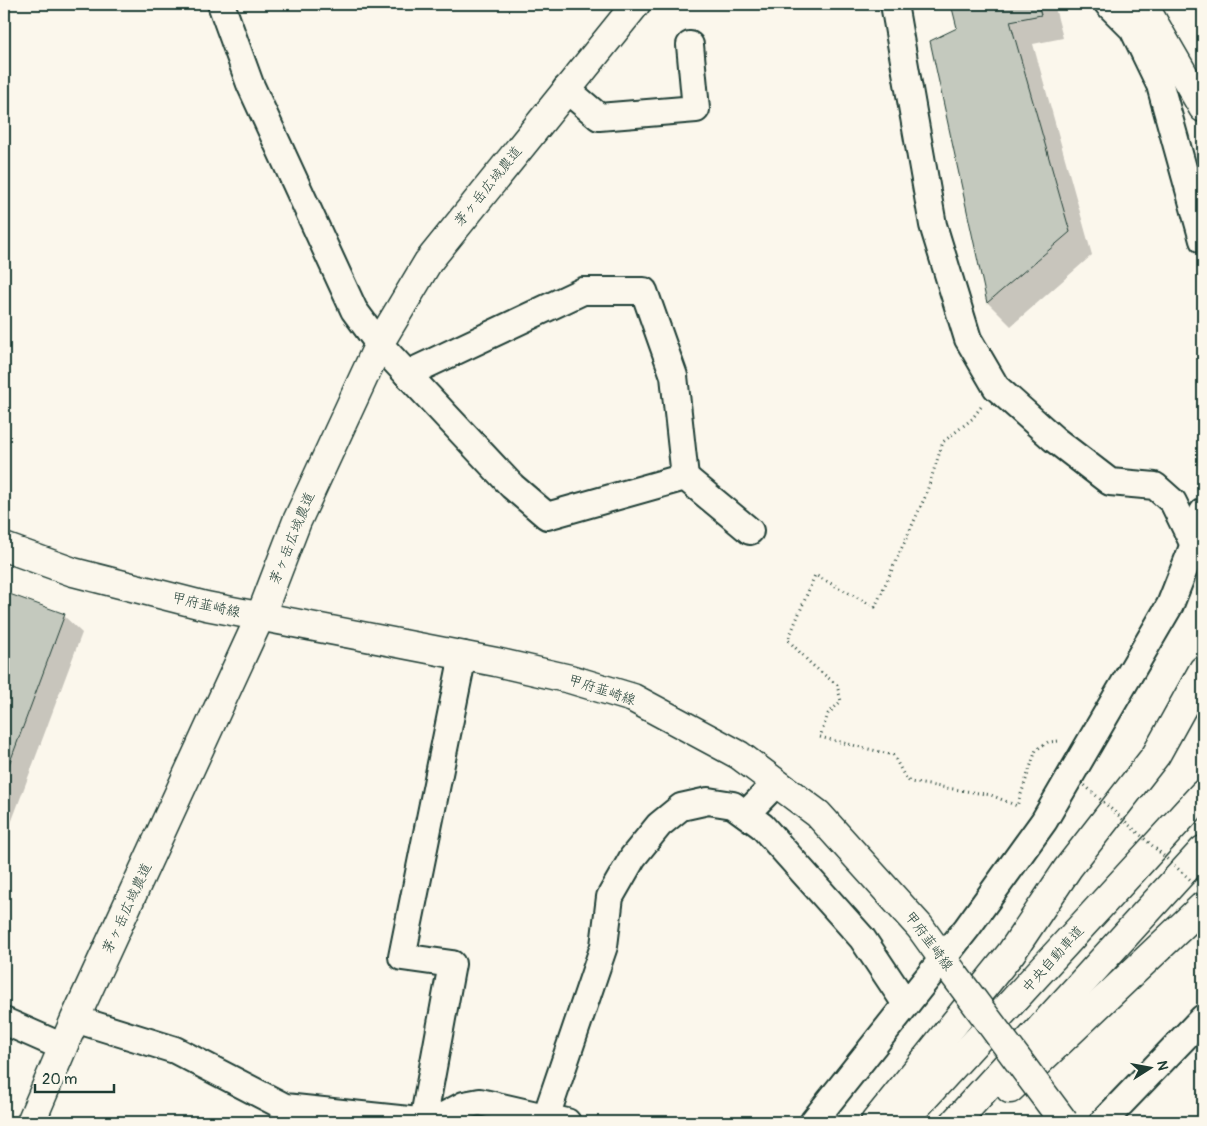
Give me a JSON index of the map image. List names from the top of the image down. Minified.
{"streets":{"main road":["茅ヶ岳広域農道","甲府韮崎線","中央自動車道"]},"crossings":[["茅ヶ岳広域農道","甲府韮崎線"]],"scale_bar":"20 m","north":"right"}
